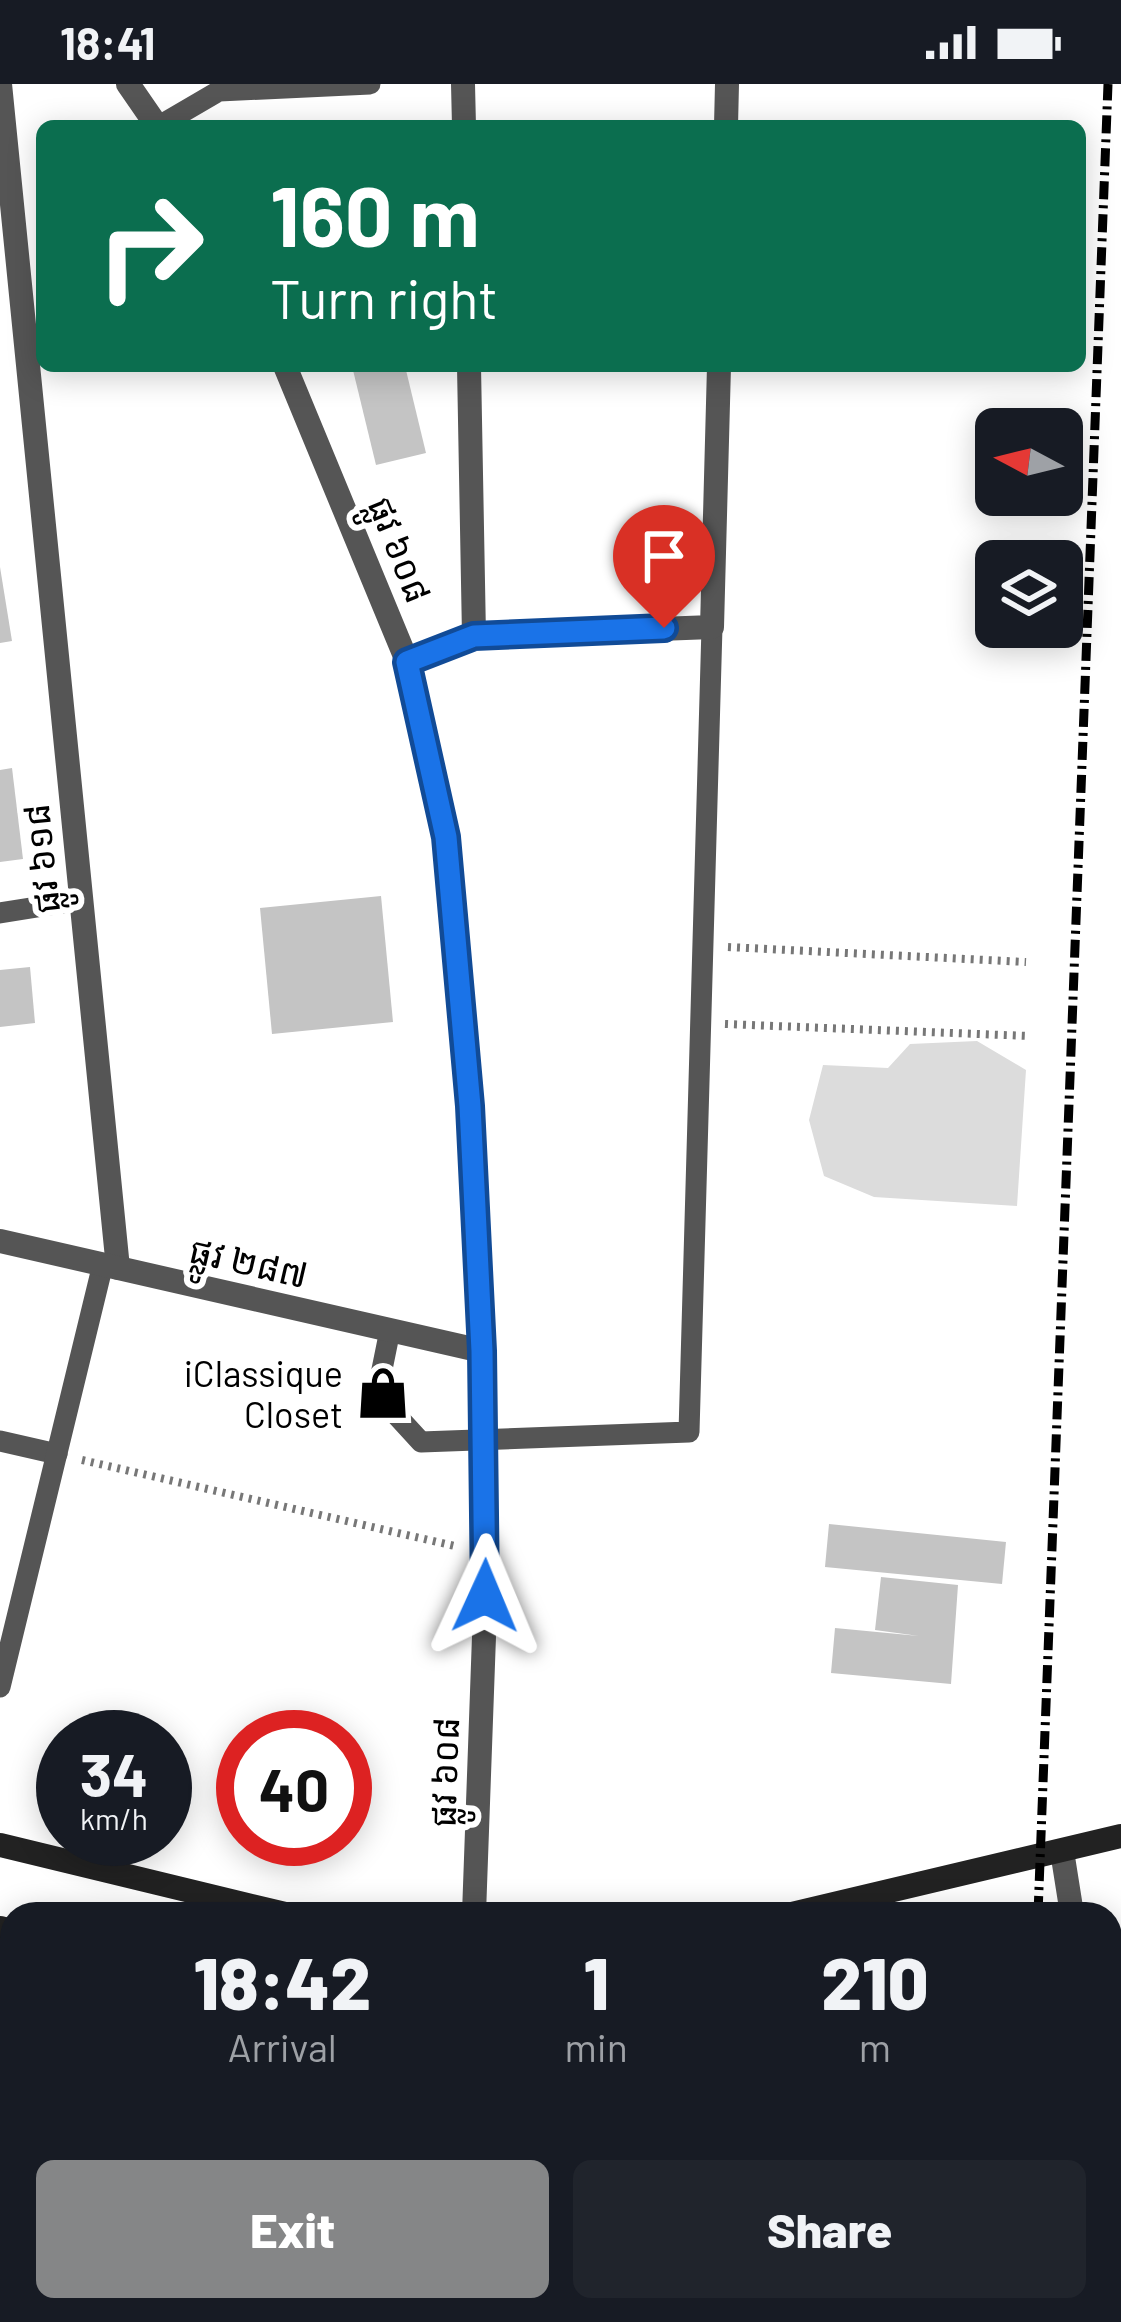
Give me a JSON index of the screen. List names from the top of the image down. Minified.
{"streets":{"street":["ផ្លូវ ៦០៨","ផ្លូវ ៦១៨","ផ្លូវ ២៨៧"]},"crossings":[["ផ្លូវ ៦០៨","ផ្លូវ ២៨៧"],["ផ្លូវ ៦១៨","ផ្លូវ ២៨៧"]],"places":{"shop":["iClassique Closet"]},"north":"left","page":{"status":"18:41","turn":["160 m","Turn right"],"speed":"34 km/h","limit":"40","eta":["18:42","Arrival","1","min","210","m"],"buttons":["Exit","Share"]}}
